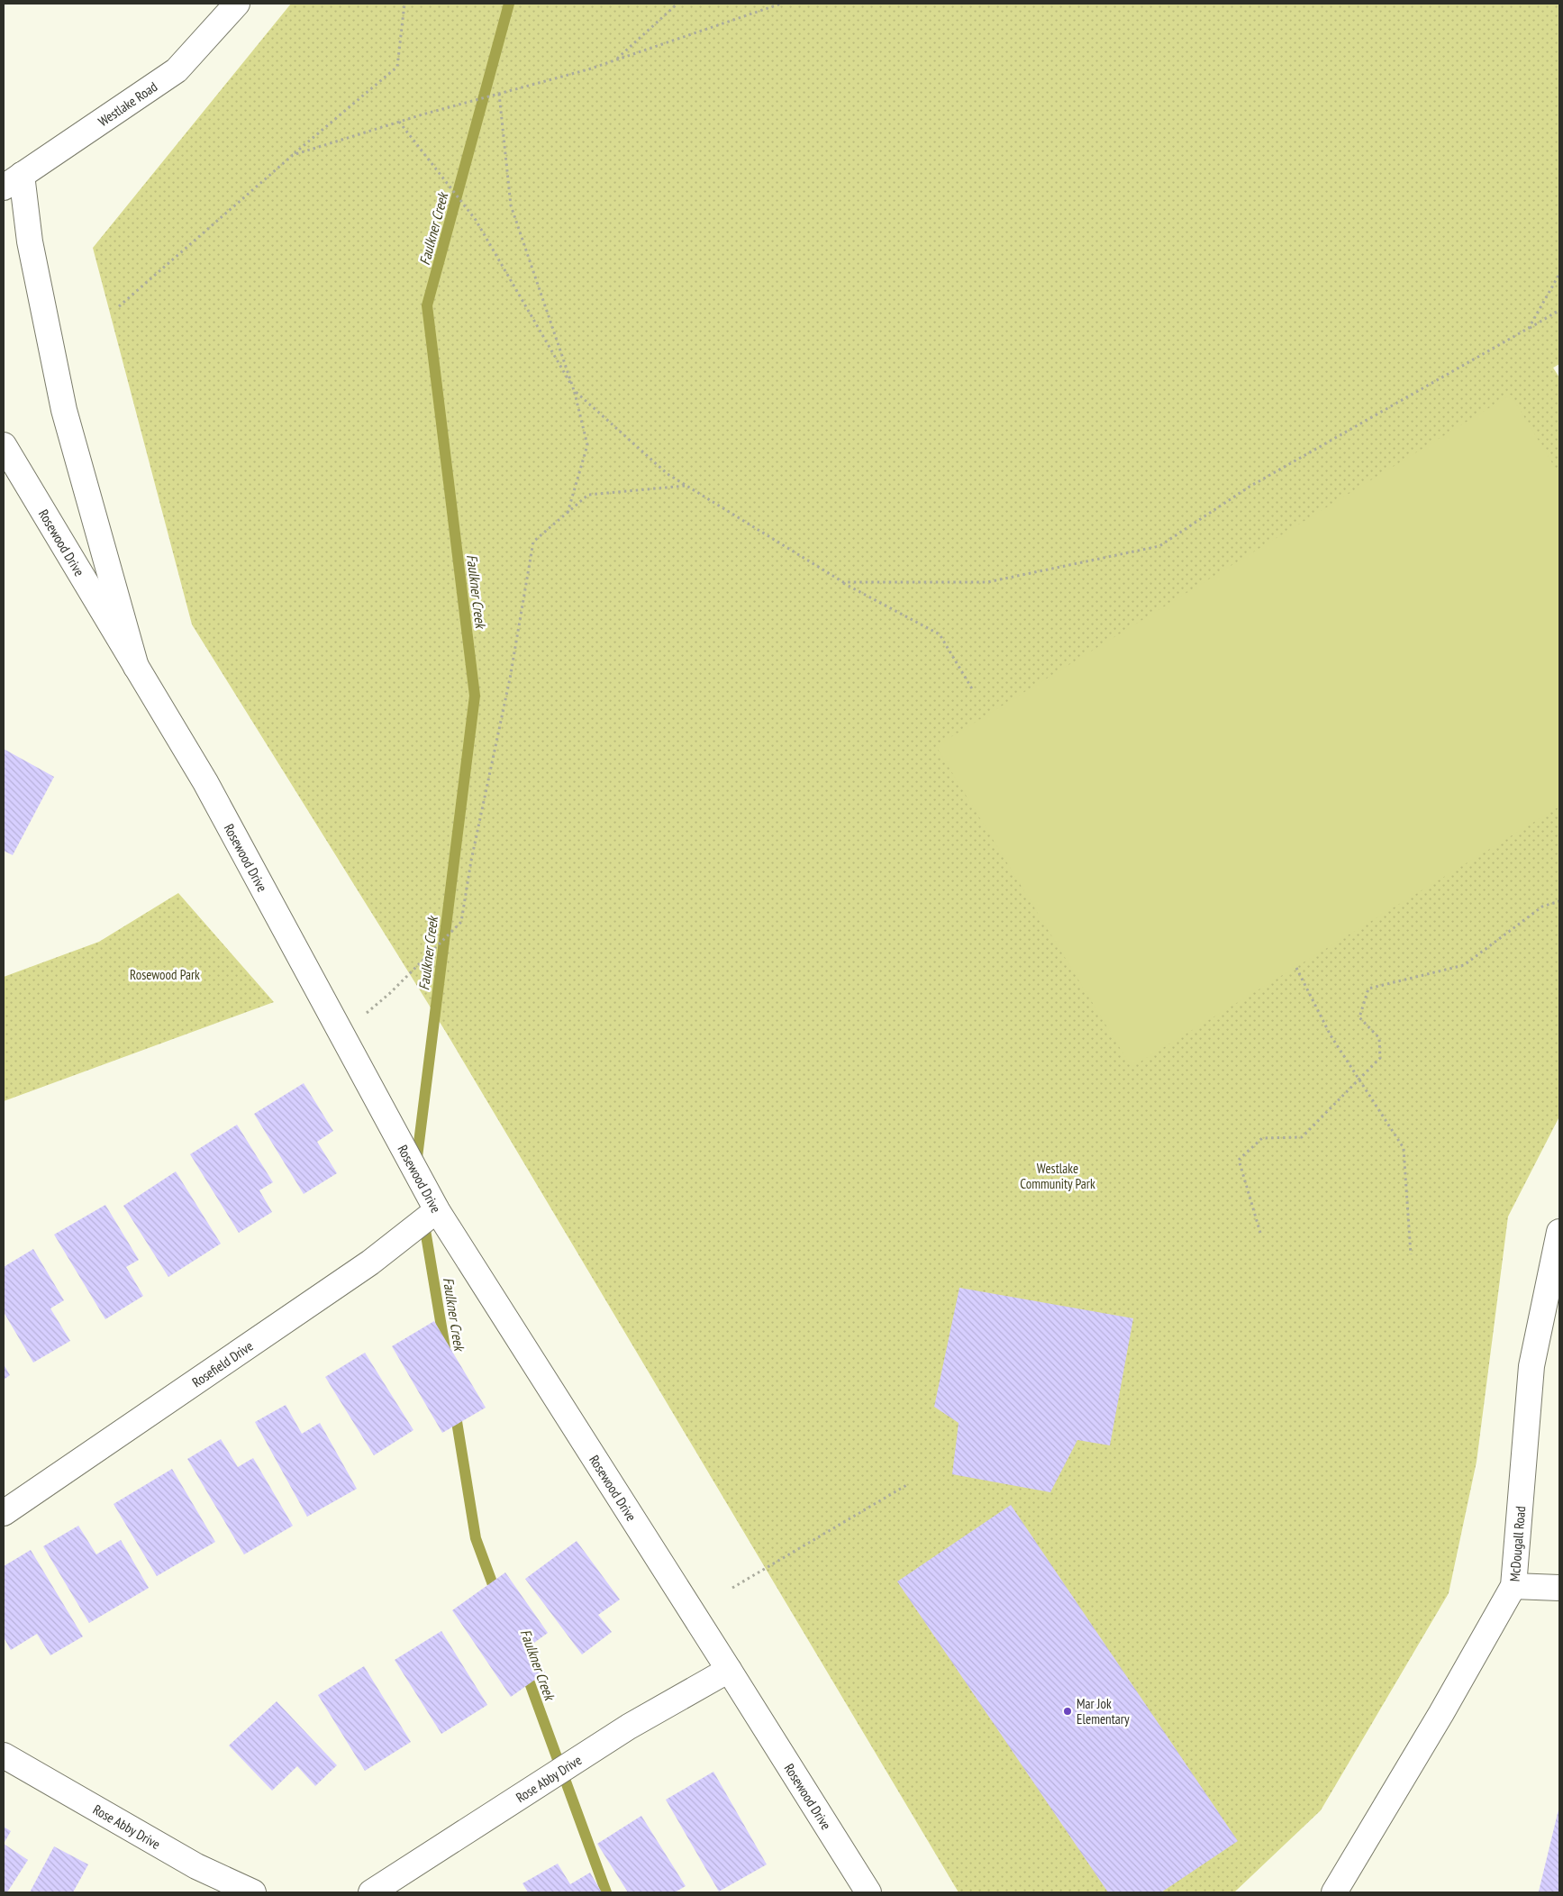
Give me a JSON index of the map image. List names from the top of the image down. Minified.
{"streets":{"street":["Westlake Road","Rosewood Drive","Rosefield Drive","McDougall Road","Rose Abby Drive"]},"crossings":[["Rosewood Drive","Rosefield Drive"],["Rosewood Drive","Rose Abby Drive"]],"water":["Faulkner Creek"],"parks":["Rosewood Park","Westlake Community Park"],"places":["Mar Jok Elementary"]}
